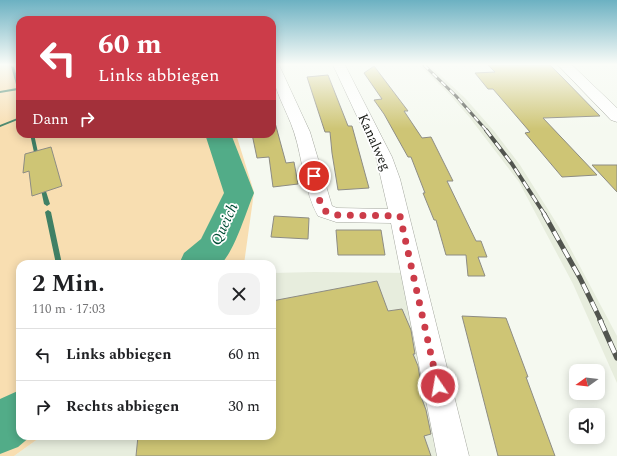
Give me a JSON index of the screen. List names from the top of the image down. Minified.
{"streets":{"street":["Kanalweg"]},"water":["Queich"],"north":"left","page":{"turn":["60 m","Links abbiegen"],"then":"Dann","heading":["2 Min.","110 m · 17:03"],"list":[{"name":"Links abbiegen","value":"60 m"},{"name":"Rechts abbiegen","value":"30 m"}]}}
